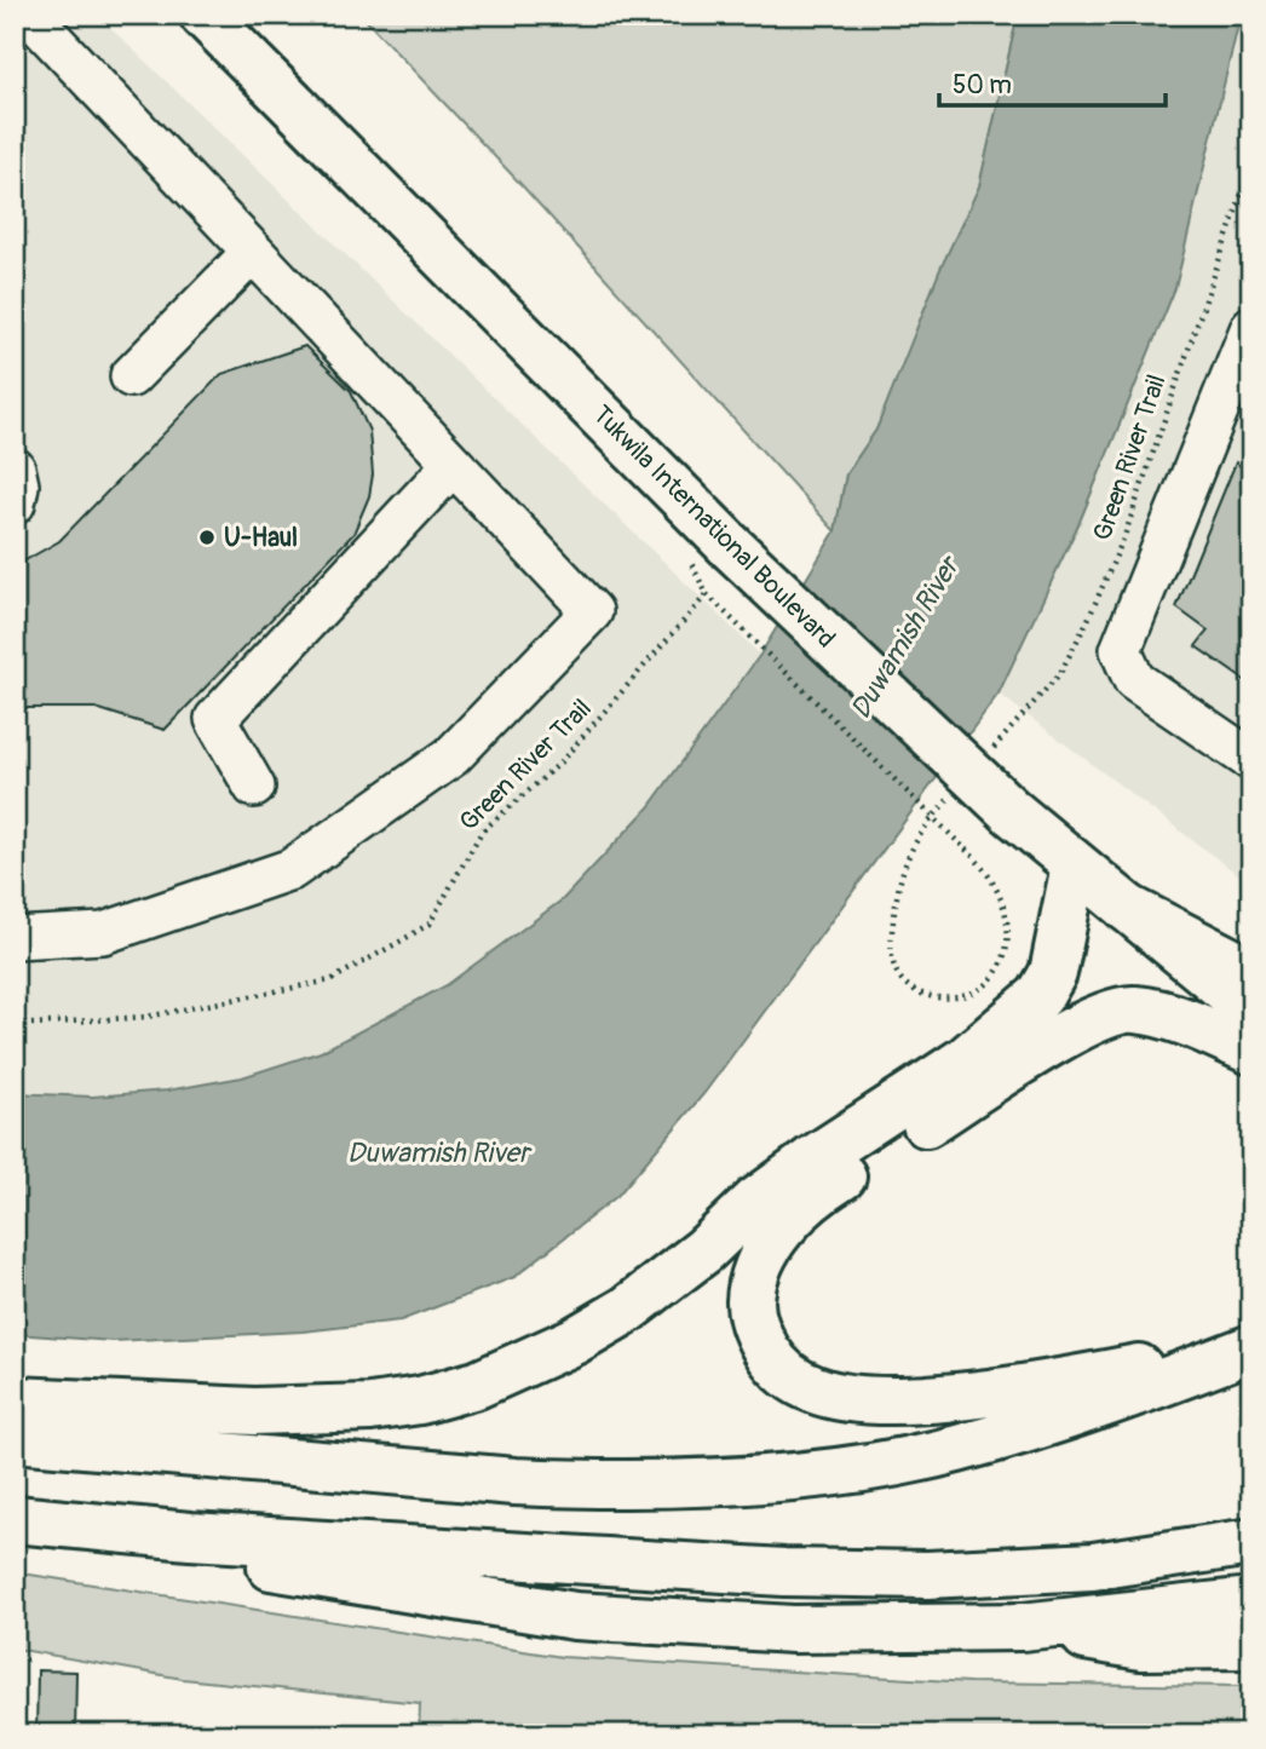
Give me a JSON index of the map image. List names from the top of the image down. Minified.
{"streets":{"main road":["Tukwila International Boulevard"],"path":["Green River Trail"]},"water":["Duwamish River"],"places":["U-Haul"],"scale_bar":"50 m"}
